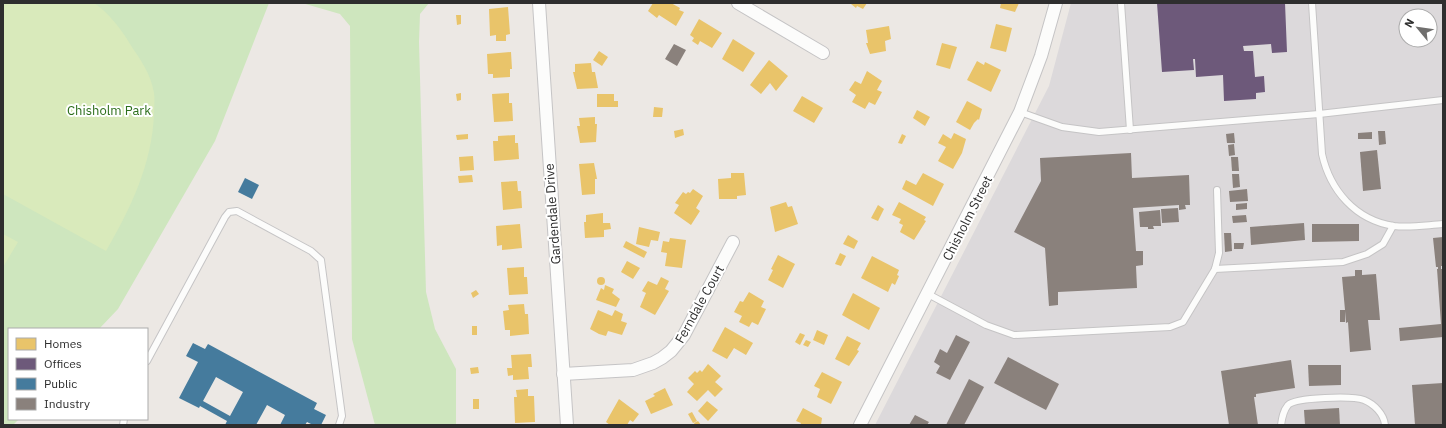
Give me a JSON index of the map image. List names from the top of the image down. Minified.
{"streets":{"street":["Gardendale Drive","Chisholm Street","Ferndale Court"]},"crossings":[["Gardendale Drive","Ferndale Court"]],"parks":["Chisholm Park"],"legend":["Homes","Offices","Public","Industry"],"north":"top left"}
